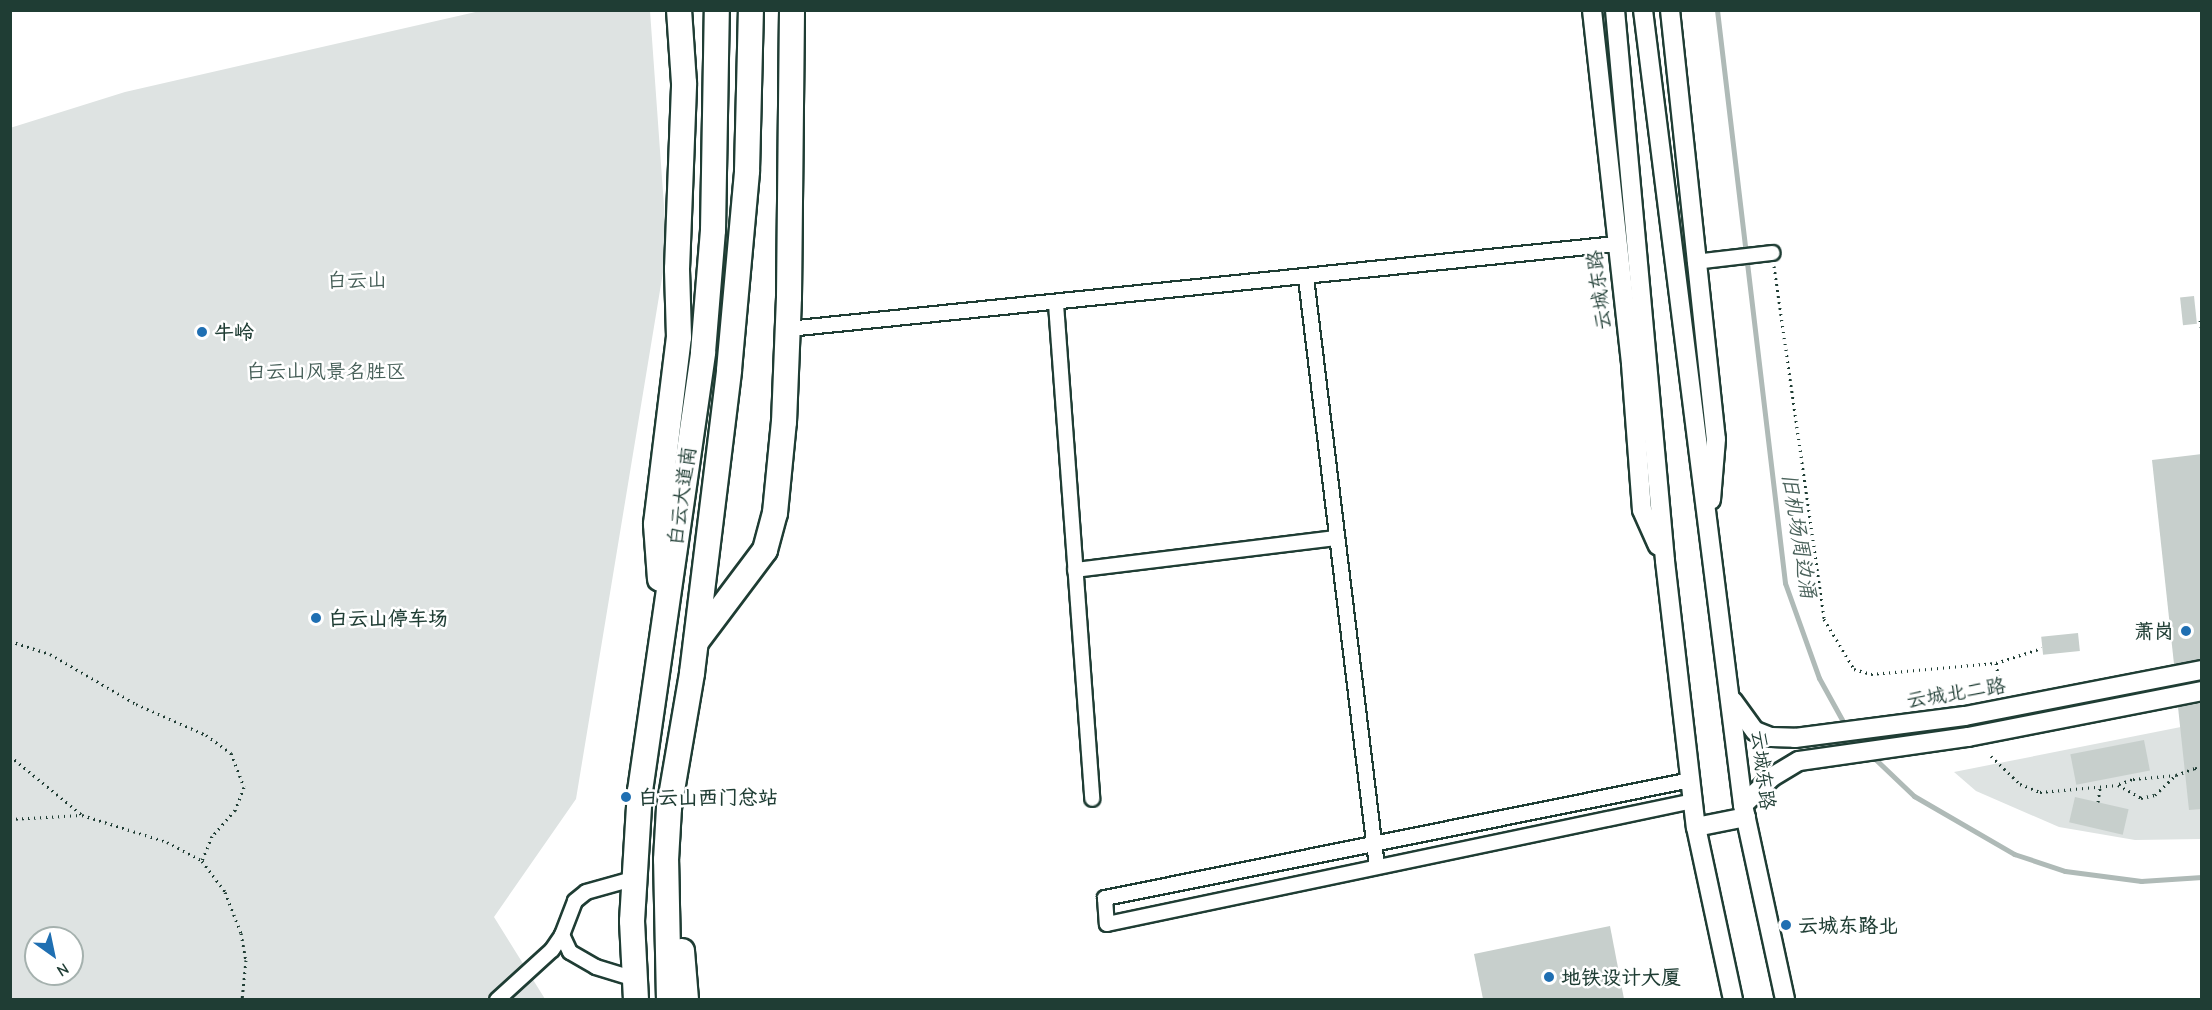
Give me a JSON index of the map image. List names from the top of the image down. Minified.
{"streets":{"highway":["白云大道南"],"street":["云城东路","云城北二路"]},"crossings":[["云城东路","云城北二路"]],"water":["旧机场周边涌"],"parks":["白云山","白云山风景名胜区"],"places":["牛岭","白云山停车场","萧岗","白云山西门总站","云城东路北","地铁设计大厦"],"north":"bottom right"}
